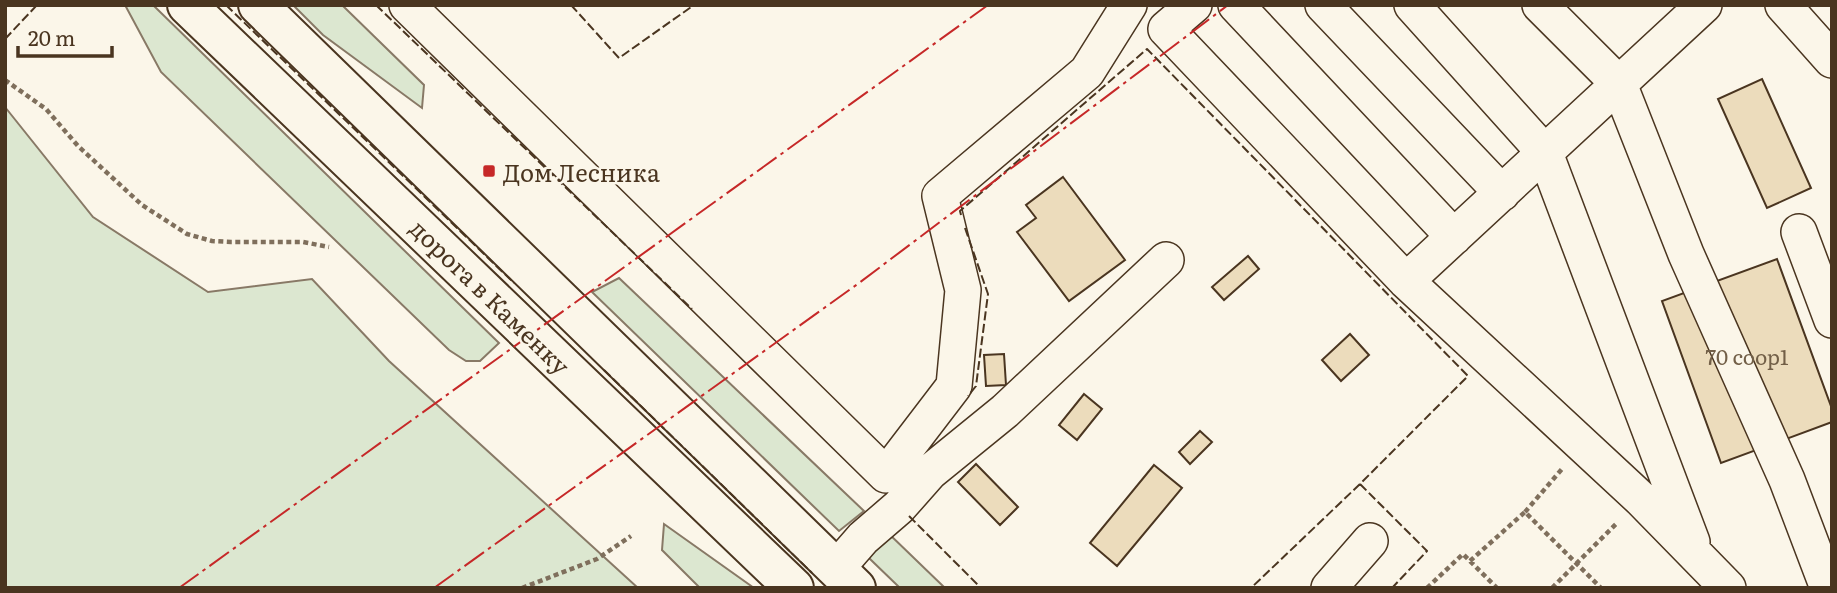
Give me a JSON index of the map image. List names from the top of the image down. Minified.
{"streets":{"main road":["дорога в Каменку"]},"places":{"transit":["Дом Лесника"]},"house_numbers":["70 соор1"],"scale_bar":"20 m"}
